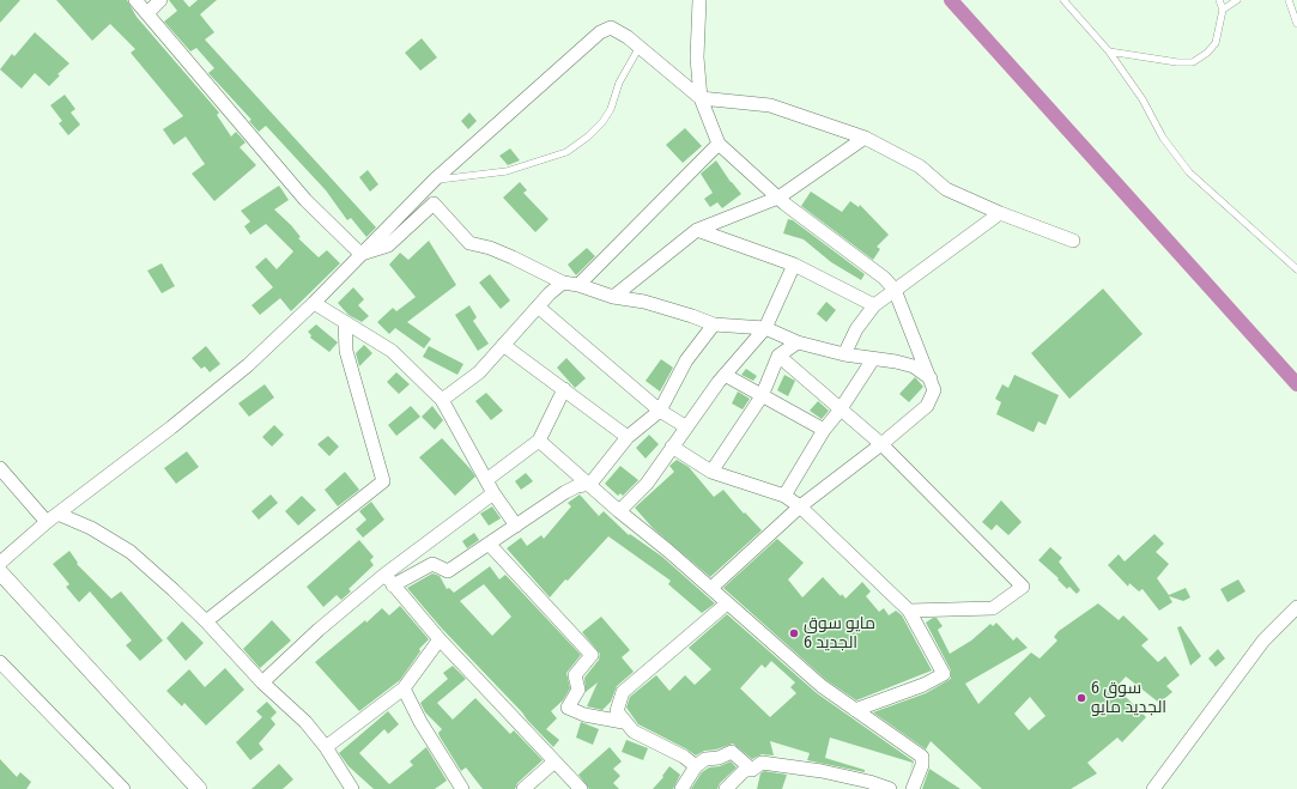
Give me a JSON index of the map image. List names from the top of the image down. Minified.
{"places":["مايو سوق 6 الجديد","سوق 6 الجديد مايو"]}
